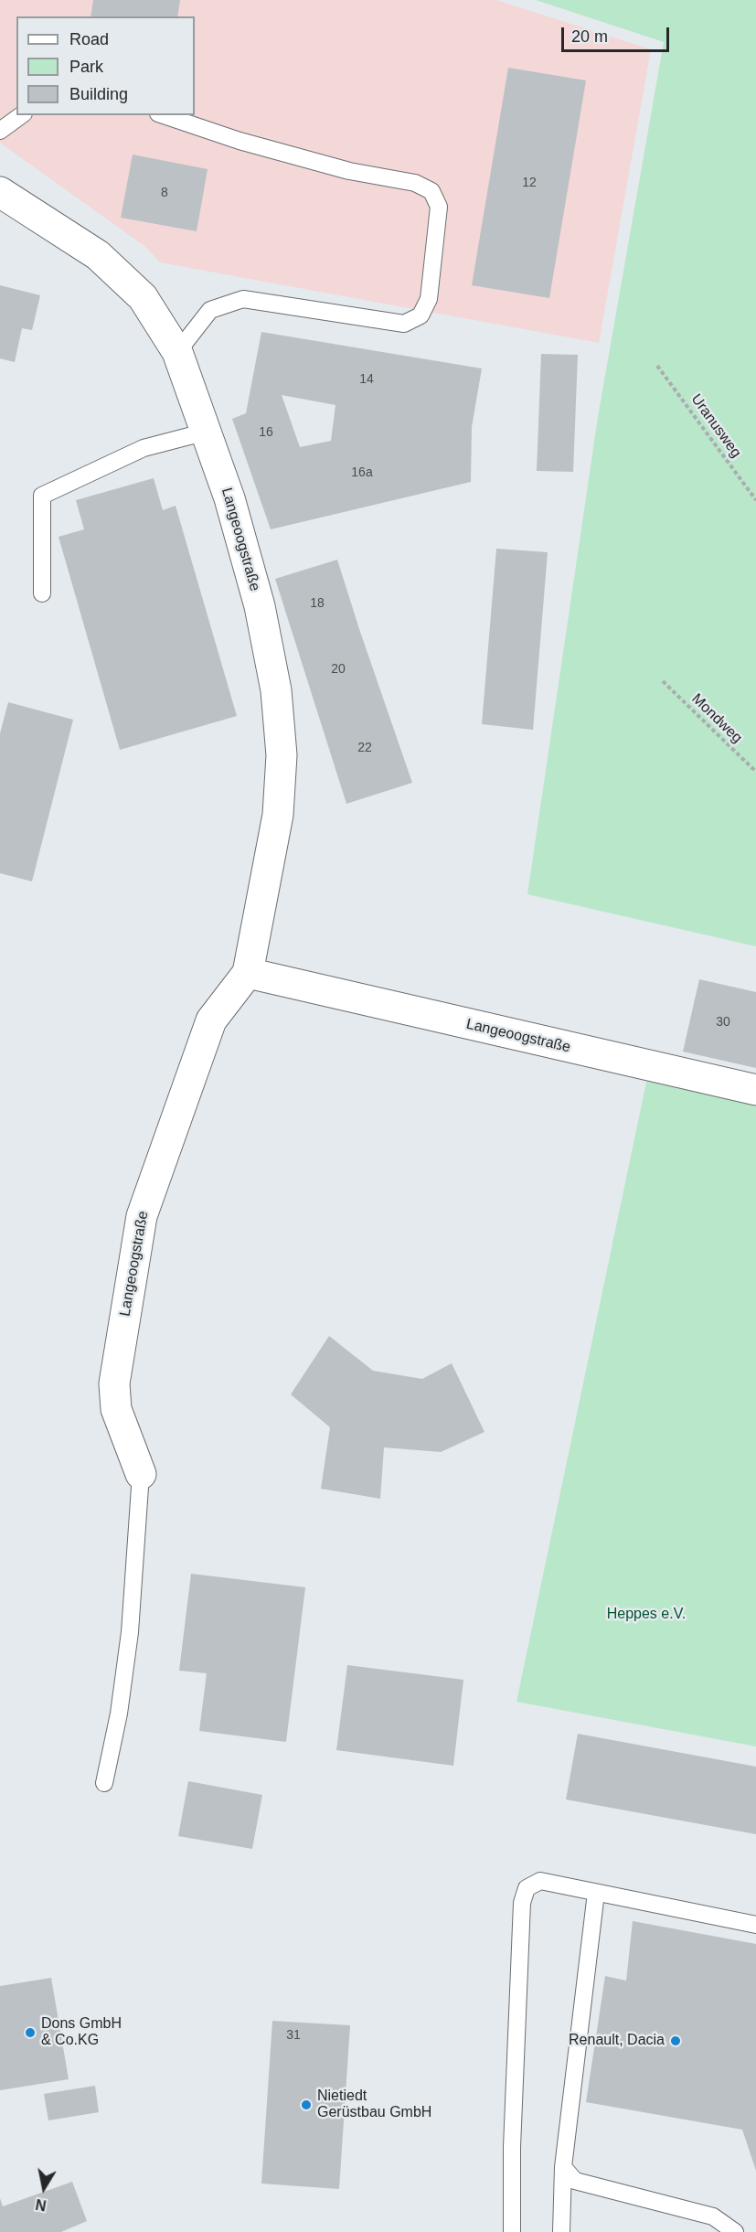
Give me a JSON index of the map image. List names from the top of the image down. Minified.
{"streets":{"street":["Langeoogstraße"],"path":["Uranusweg","Mondweg"]},"parks":["Heppes e.V."],"places":["Dons GmbH & Co.KG","Renault, Dacia","Nietiedt Gerüstbau GmbH"],"house_numbers":["12","8","14","16","16a","18","20","22","30","31"],"legend":["Road","Park","Building"],"scale_bar":"20 m","north":"bottom"}
